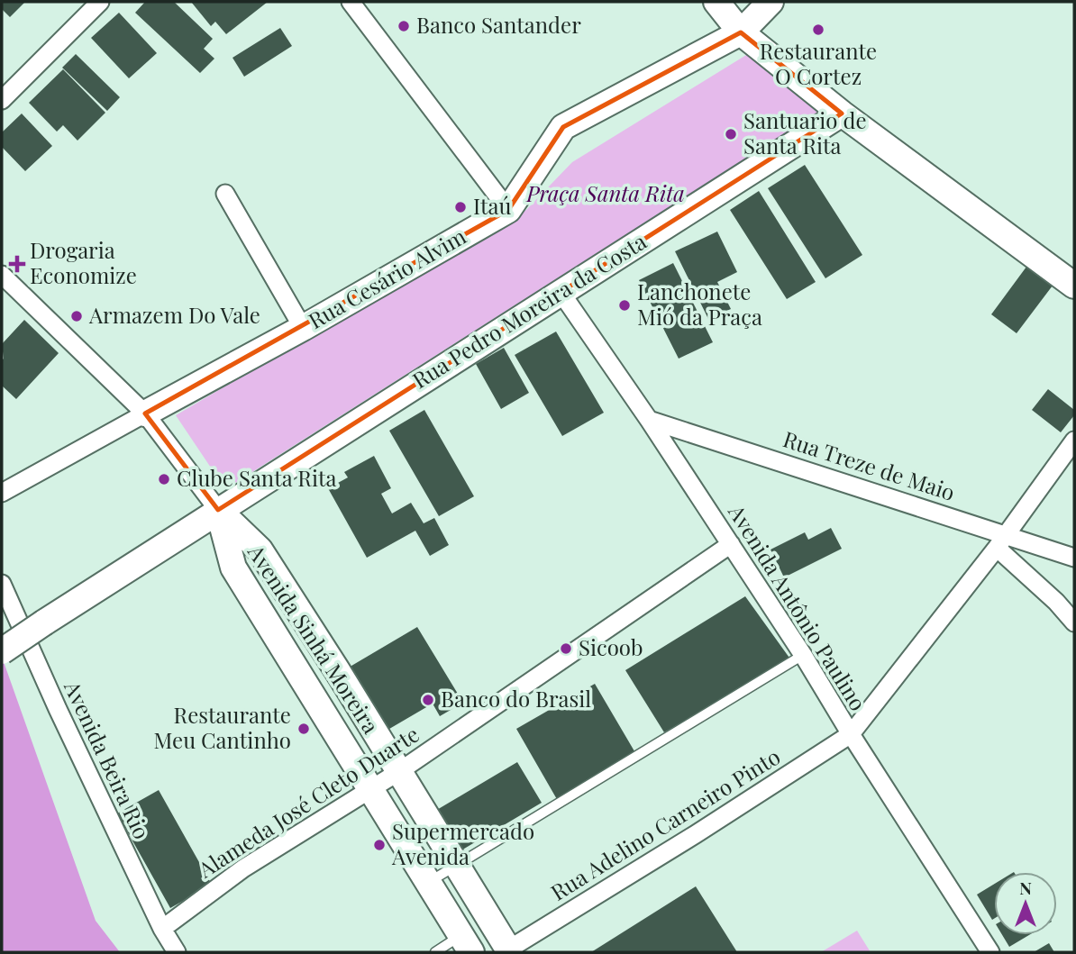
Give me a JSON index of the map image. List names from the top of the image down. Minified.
{"streets":{"main road":["Rua Cesário Alvim","Rua Pedro Moreira da Costa","Avenida Sinhá Moreira"],"street":["Rua Treze de Maio","Avenida Antônio Paulino","Avenida Beira Rio","Alameda José Cleto Duarte","Rua Adelino Carneiro Pinto"]},"crossings":[["Rua Pedro Moreira da Costa","Avenida Antônio Paulino"],["Rua Pedro Moreira da Costa","Avenida Sinhá Moreira"],["Rua Treze de Maio","Avenida Antônio Paulino"],["Rua Treze de Maio","Rua Adelino Carneiro Pinto"],["Avenida Antônio Paulino","Alameda José Cleto Duarte"],["Avenida Antônio Paulino","Rua Adelino Carneiro Pinto"],["Avenida Sinhá Moreira","Alameda José Cleto Duarte"],["Avenida Sinhá Moreira","Rua Adelino Carneiro Pinto"],["Avenida Beira Rio","Alameda José Cleto Duarte"]],"parks":["Praça Santa Rita"],"places":{"other":["Banco Santander","Restaurante O Cortez","Santuario de Santa Rita","Itaú","Lanchonete Mió da Praça","Armazem Do Vale","Clube Santa Rita","Sicoob","Banco do Brasil","Restaurante Meu Cantinho","Supermercado Avenida"],"health":["Drogaria Economize"]},"north":"top"}
